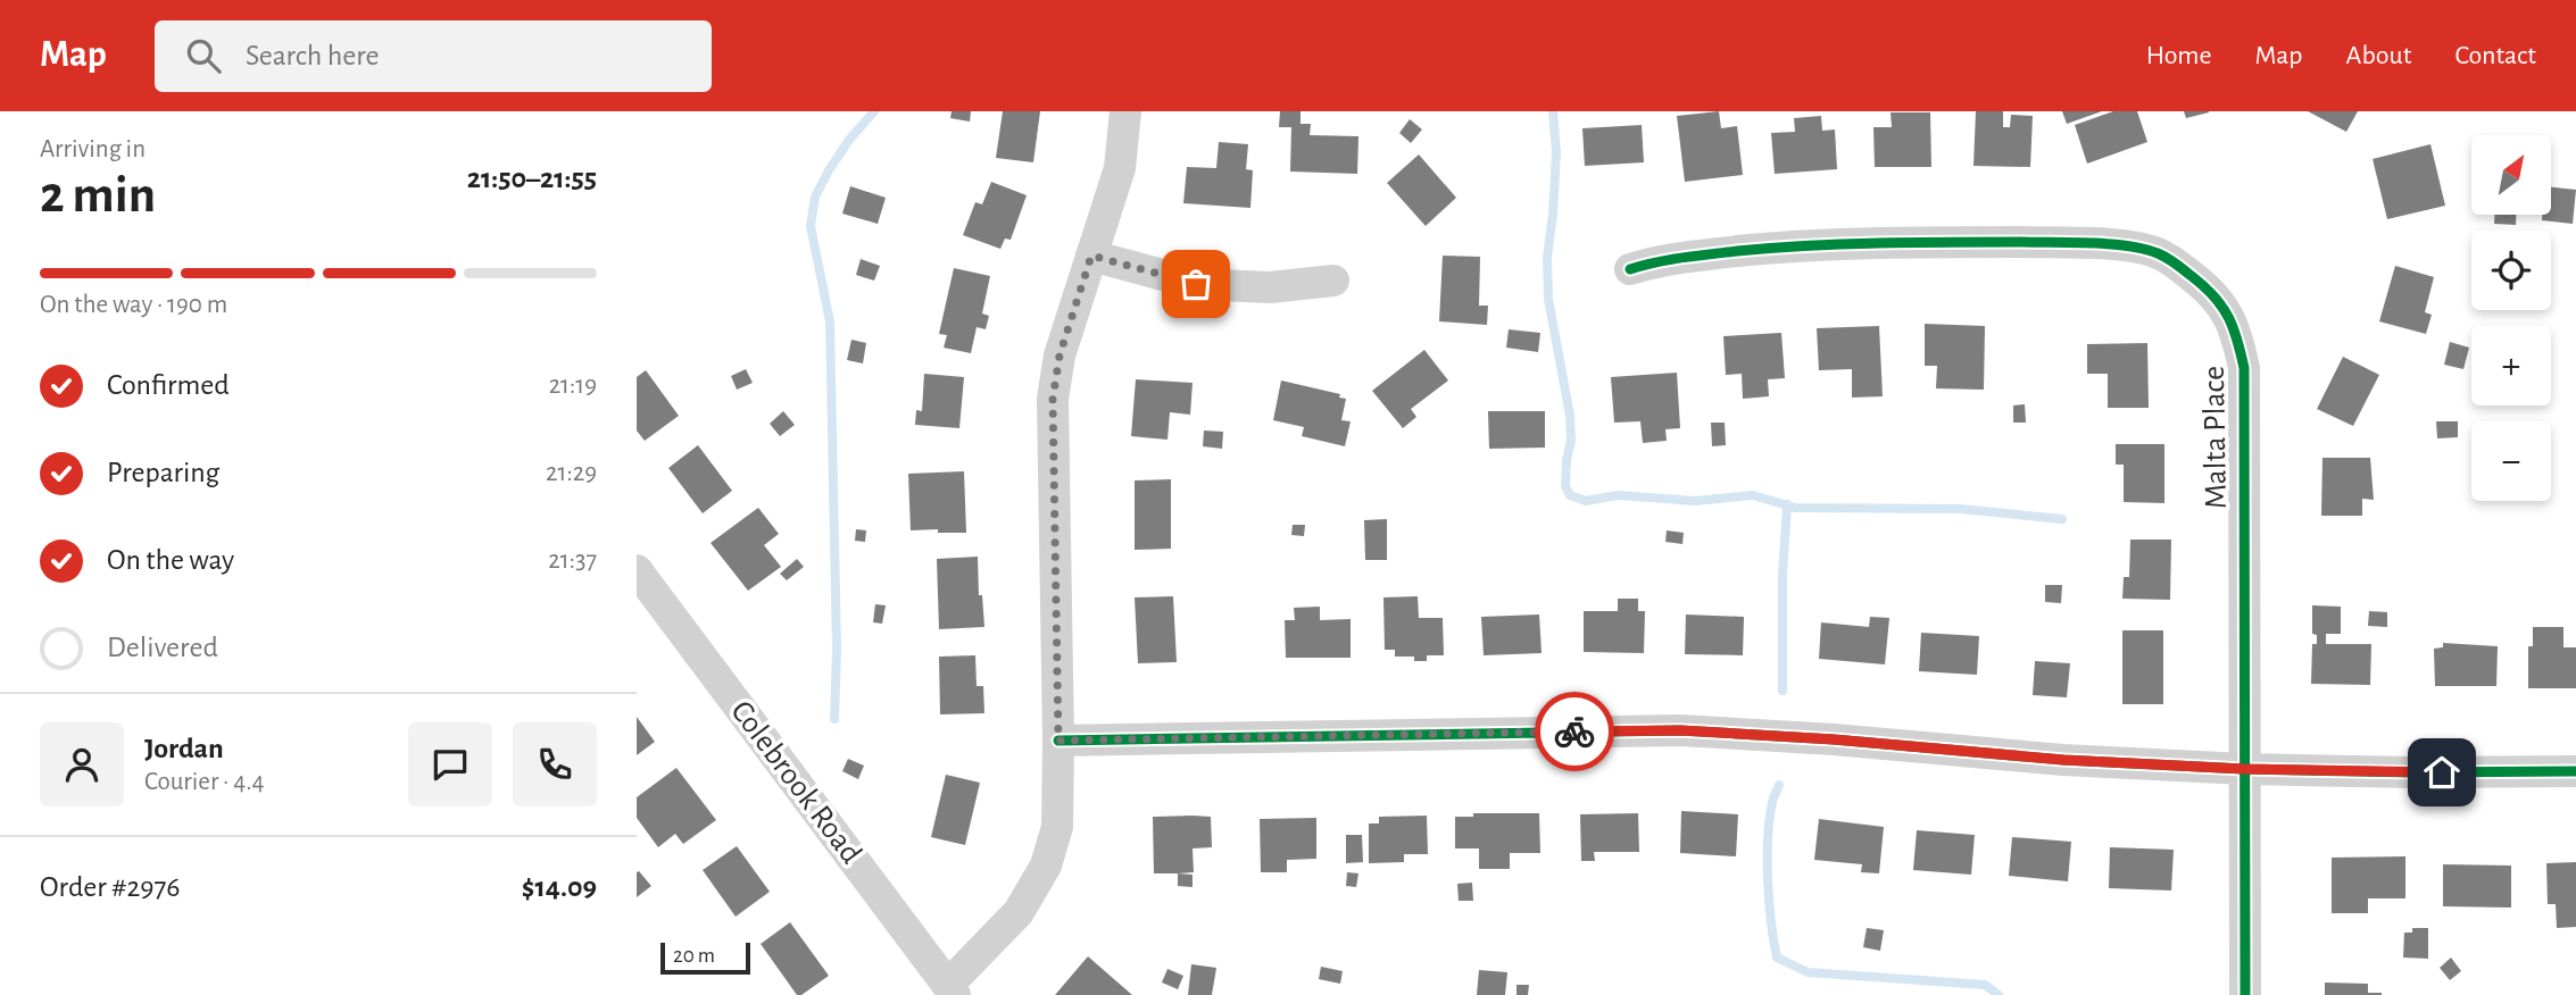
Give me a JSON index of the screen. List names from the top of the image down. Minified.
{"streets":{"street":["Malta Place","Colebrook Road"]},"scale_bar":"20 m","north":"top right","page":{"header":"Map","search":"Search here","nav":["Home","Map","About","Contact"],"heading":["2 min","Arriving in","21:50–21:55"],"panel":["Jordan","Courier · 4.4","Order #2976","$14.09"],"map_buttons":["+","−"],"bar":"On the way · 190 m","list":[["Confirmed","21:19"],["Preparing","21:29"],["On the way","21:37"],"Delivered"],"scale":"20 m"}}
